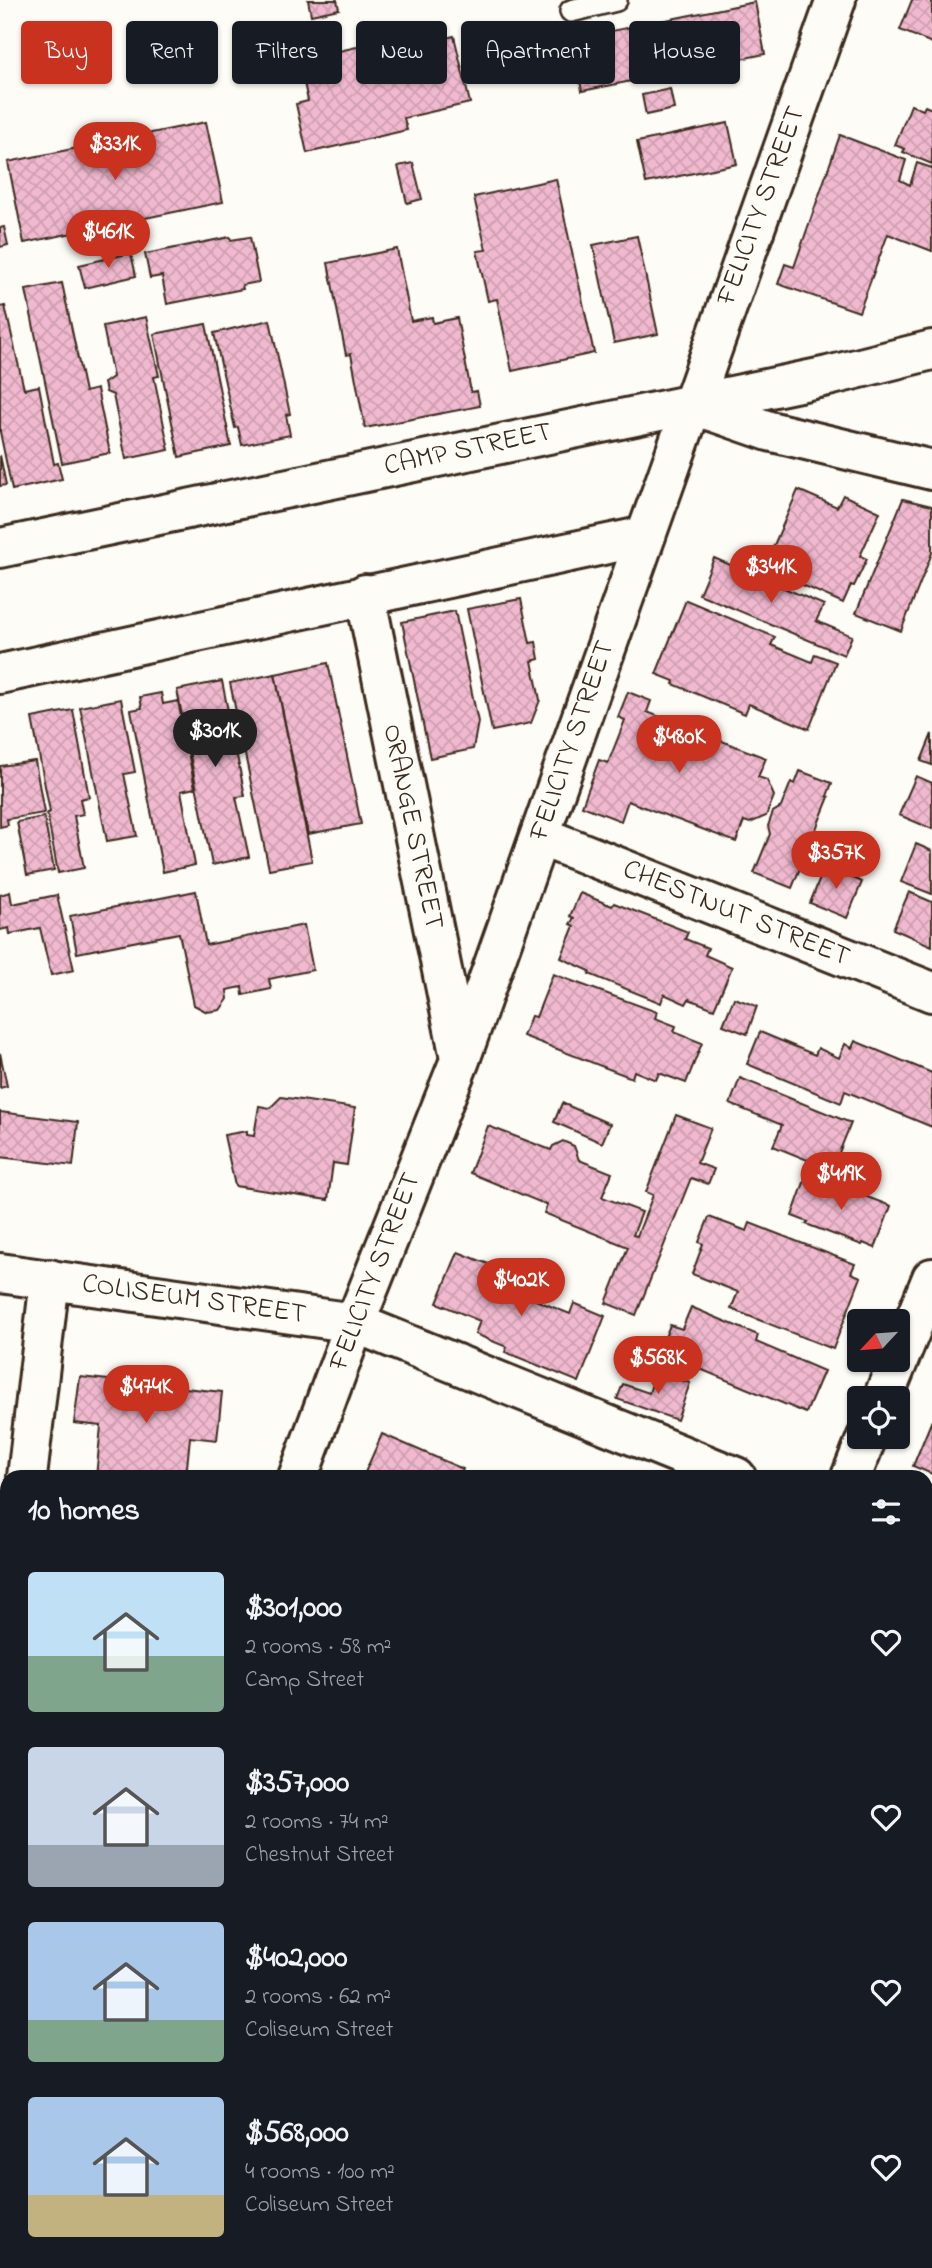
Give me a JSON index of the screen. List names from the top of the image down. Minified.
{"streets":{"street":["FELICITY STREET","CAMP STREET","ORANGE STREET","CHESTNUT STREET","COLISEUM STREET"]},"crossings":[["FELICITY STREET","CAMP STREET"],["FELICITY STREET","ORANGE STREET"],["FELICITY STREET","CHESTNUT STREET"],["FELICITY STREET","COLISEUM STREET"]],"north":"bottom left","page":{"chip":["Buy","Rent","Filters","New","Apartment","House"],"price":["$331K","$461K","$341K","$301K","$480K","$357K","$419K","$402K","$568K","$474K"],"heading":"10 homes","list":[{"name":"$301,000","note":"2 rooms · 58 m² · Camp Street"},{"name":"$357,000","note":"2 rooms · 74 m² · Chestnut Street"},{"name":"$402,000","note":"2 rooms · 62 m² · Coliseum Street"},{"name":"$568,000","note":"4 rooms · 100 m² · Coliseum Street"}]}}
